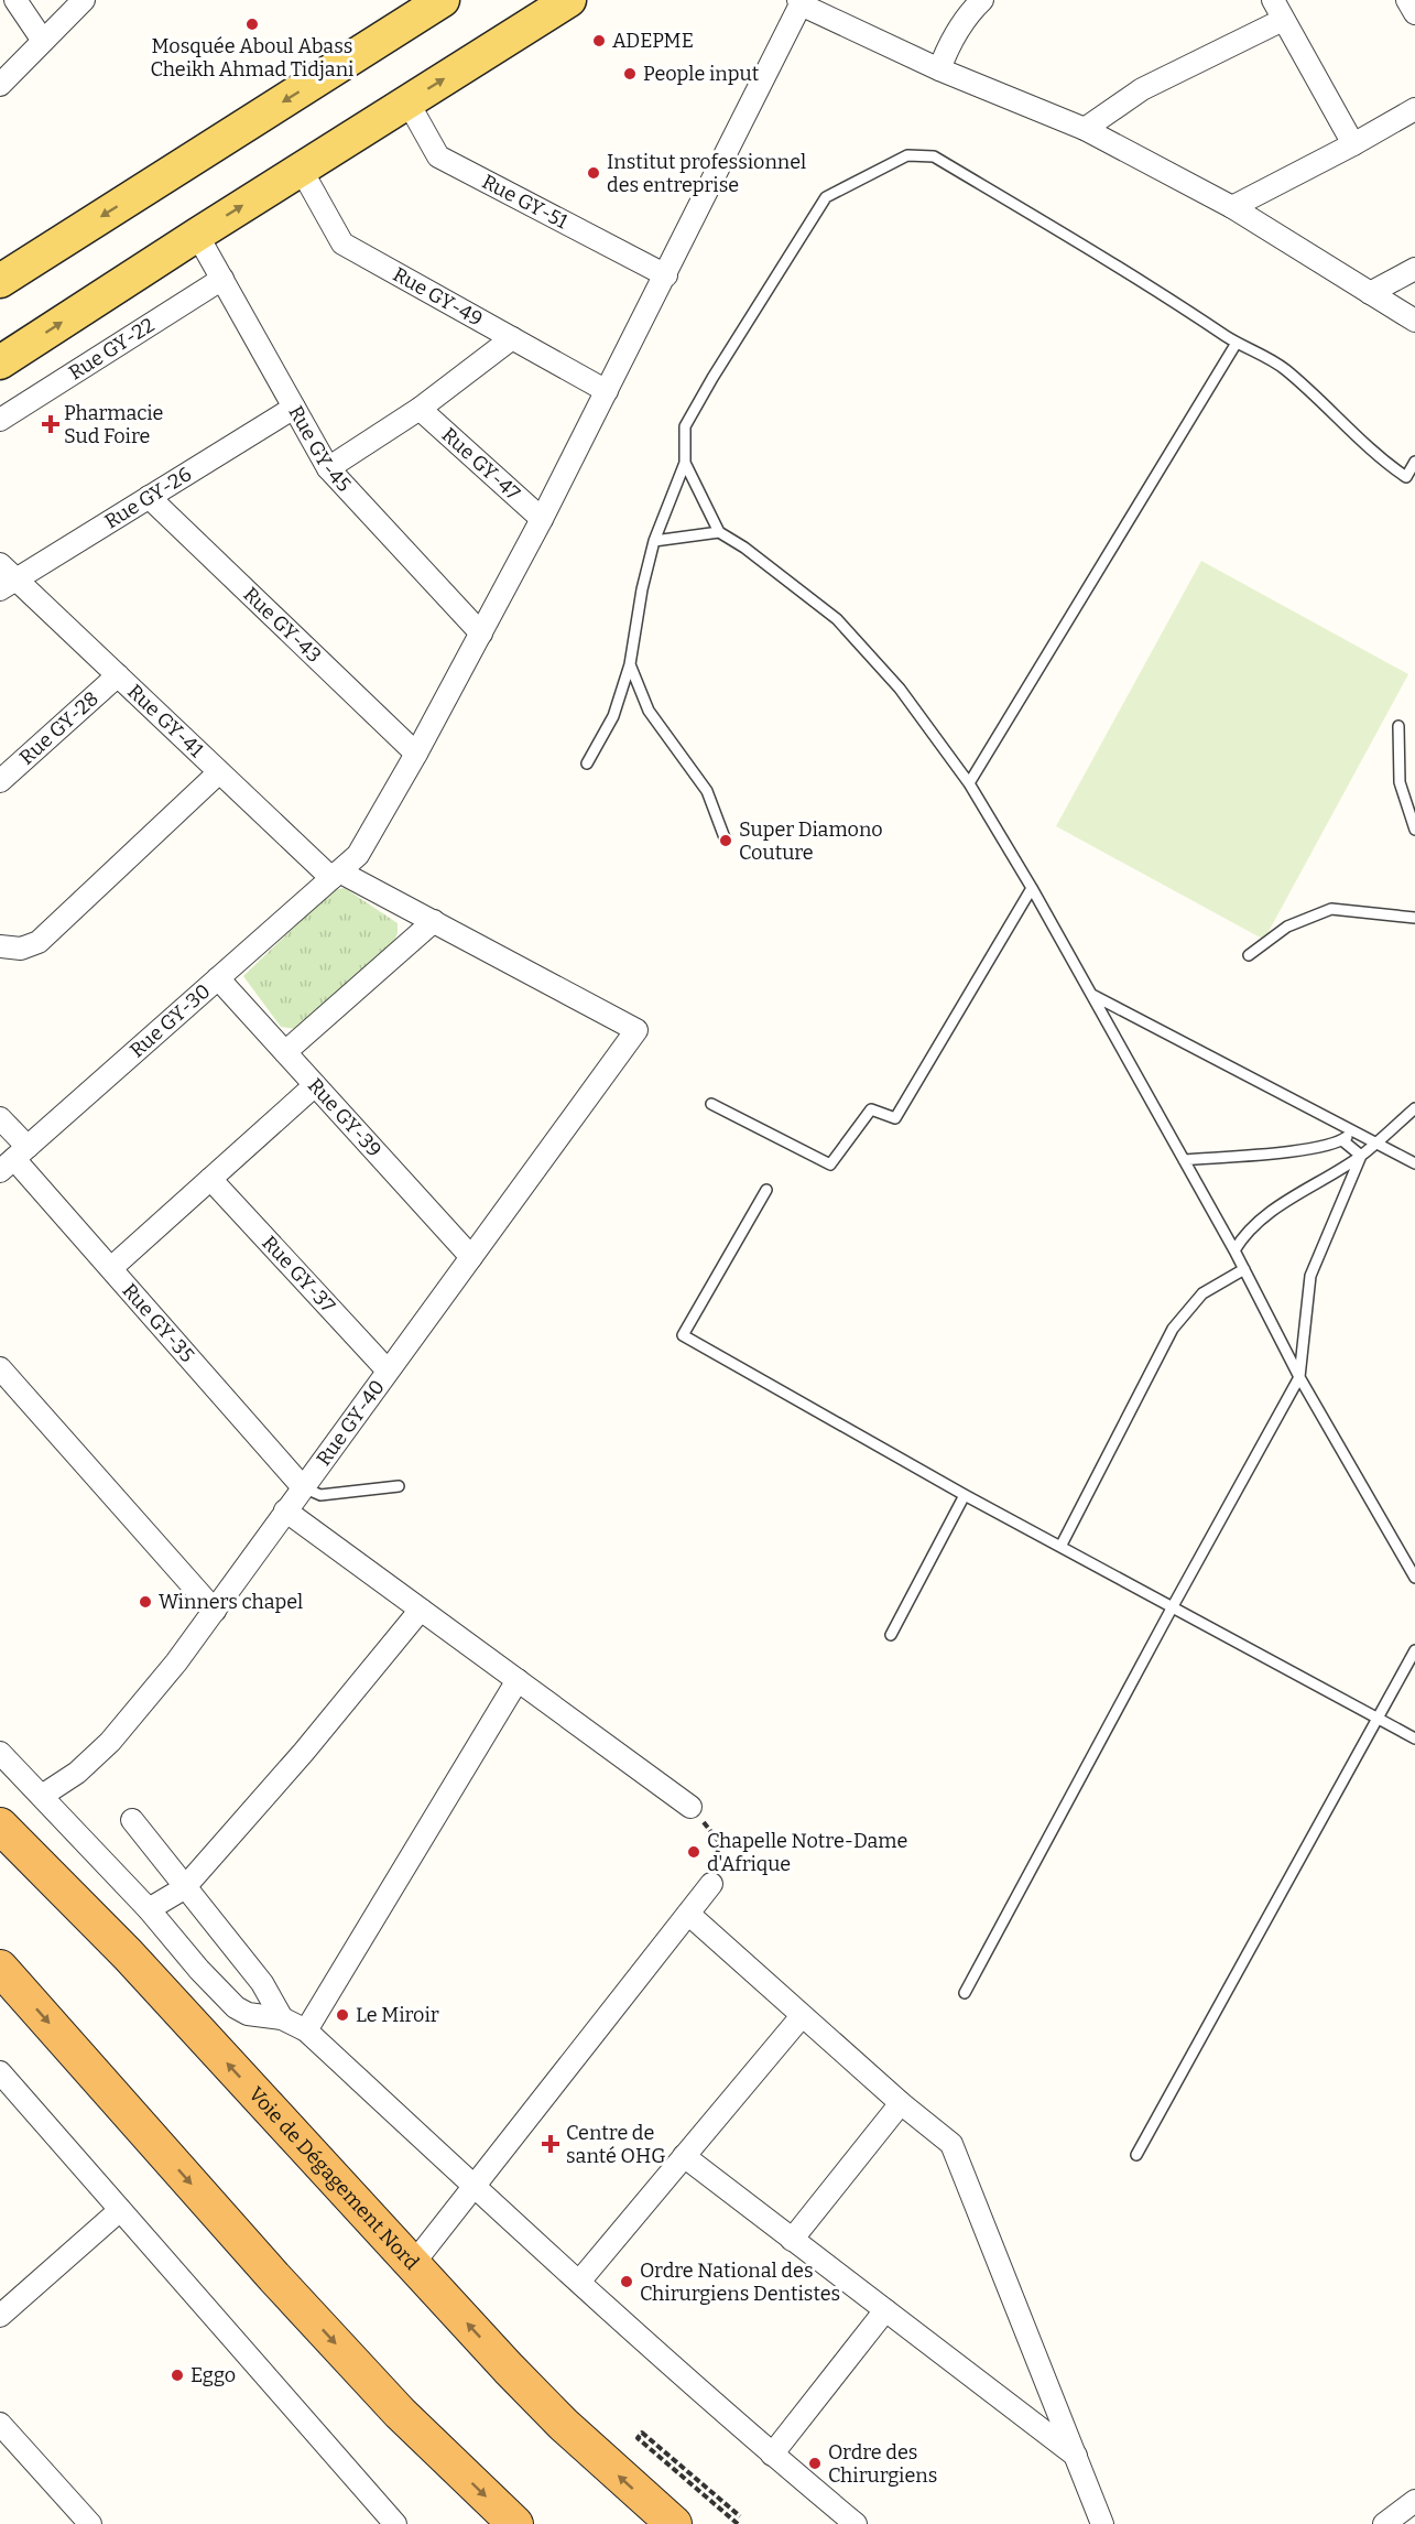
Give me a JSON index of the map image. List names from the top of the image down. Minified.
{"streets":{"highway":["Voie de Dégagement Nord"],"street":["Rue GY-51","Rue GY-49","Rue GY-22","Rue GY-45","Rue GY-47","Rue GY-26","Rue GY-43","Rue GY-41","Rue GY-28","Rue GY-30","Rue GY-39","Rue GY-37","Rue GY-35","Rue GY-40"]},"crossings":[["Rue GY-51","Rue GY-30"],["Rue GY-49","Rue GY-30"],["Rue GY-22","Rue GY-45"],["Rue GY-45","Rue GY-26"],["Rue GY-45","Rue GY-30"],["Rue GY-47","Rue GY-30"],["Rue GY-26","Rue GY-43"],["Rue GY-26","Rue GY-41"],["Rue GY-43","Rue GY-30"],["Rue GY-41","Rue GY-28"],["Rue GY-41","Rue GY-30"],["Rue GY-41","Rue GY-40"],["Rue GY-30","Rue GY-39"],["Rue GY-30","Rue GY-35"],["Rue GY-39","Rue GY-40"],["Rue GY-37","Rue GY-40"],["Rue GY-35","Rue GY-40"]],"places":{"other":["Mosquée Aboul Abass Cheikh Ahmad Tidjani","ADEPME","People input","Institut professionnel des entreprise","Super Diamono Couture","Winners chapel","Chapelle Notre-Dame d'Afrique","Le Miroir","Ordre National des Chirurgiens Dentistes","Eggo","Ordre des Chirurgiens"],"health":["Pharmacie Sud Foire","Centre de santé OHG"]}}
